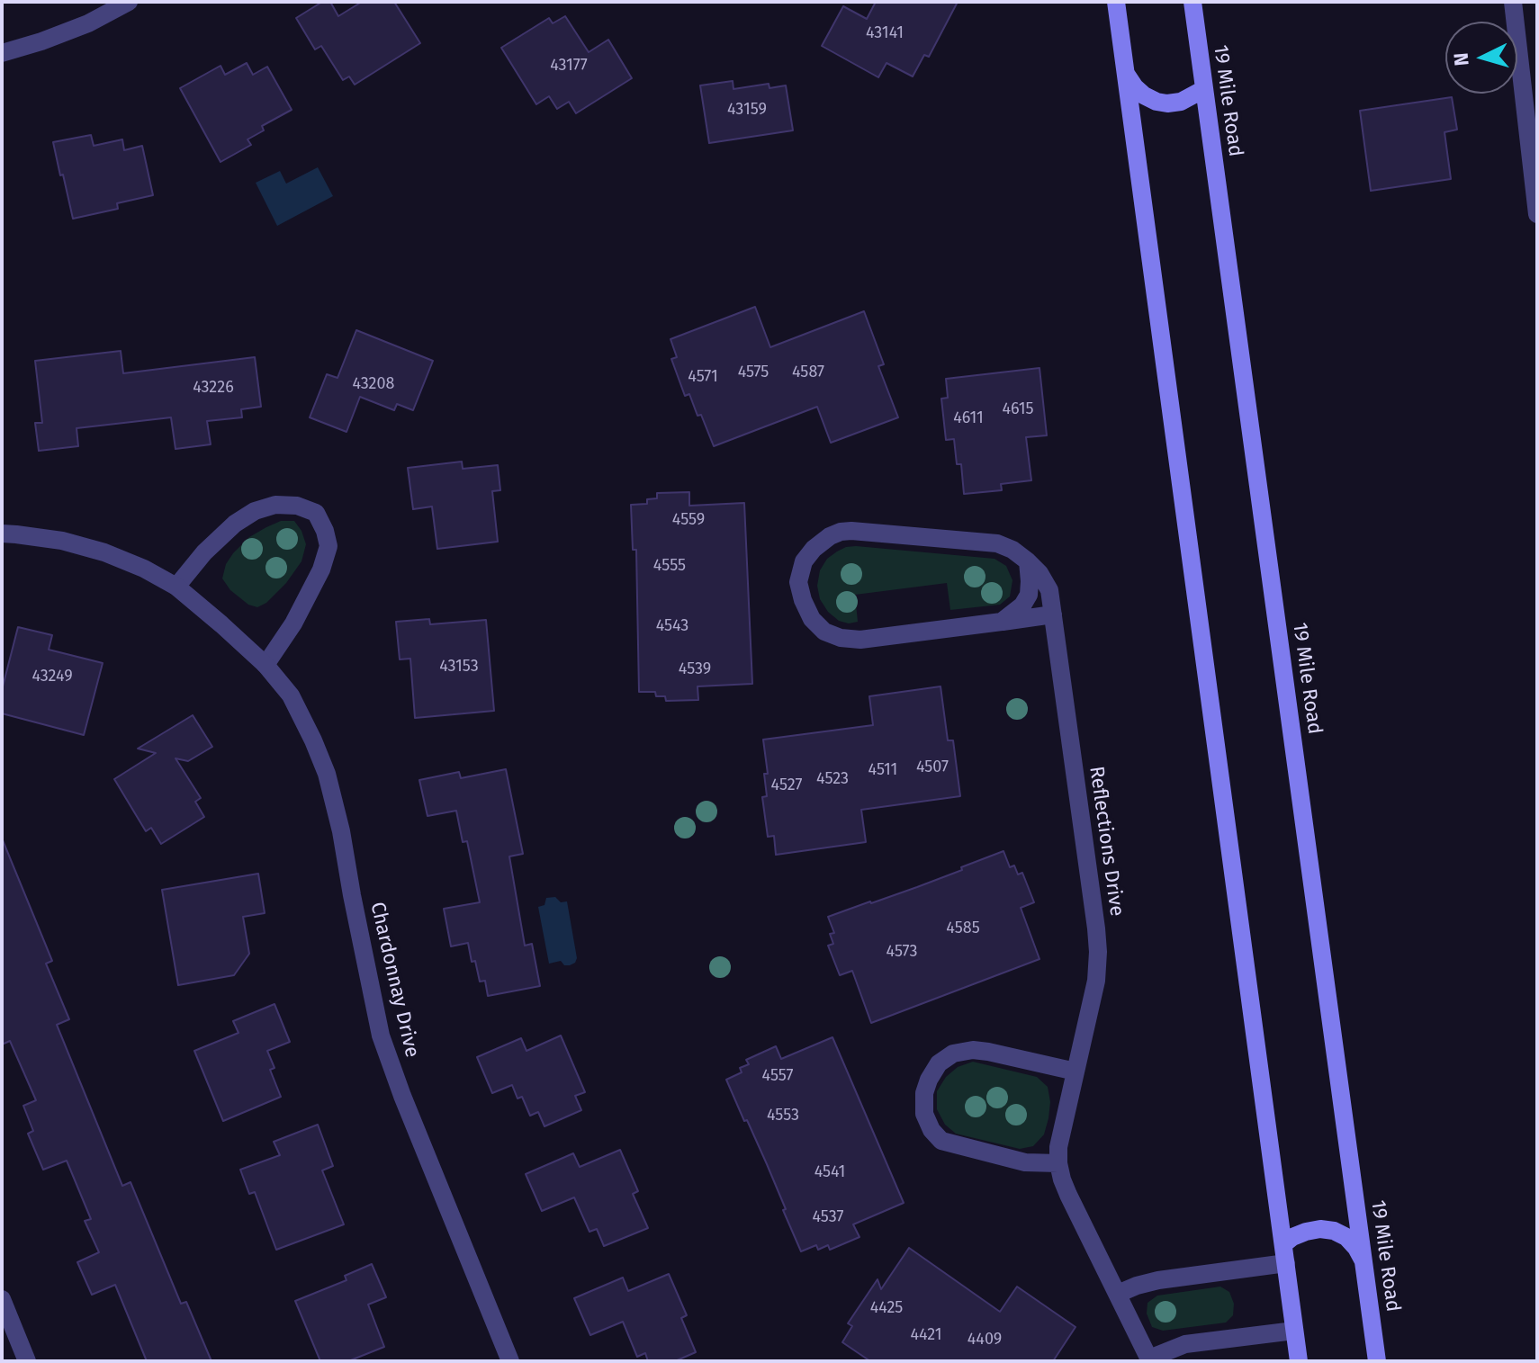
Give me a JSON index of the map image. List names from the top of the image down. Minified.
{"streets":{"main road":["19 Mile Road"],"street":["Reflections Drive","Chardonnay Drive"]},"house_numbers":["43141","43177","43159","4575","4587","4571","43208","43226","4615","4611","4559","4555","4543","43153","4539","43249","4507","4511","4523","4527","4585","4573","4557","4553","4541","4537","4425","4421","4409"],"north":"left"}
